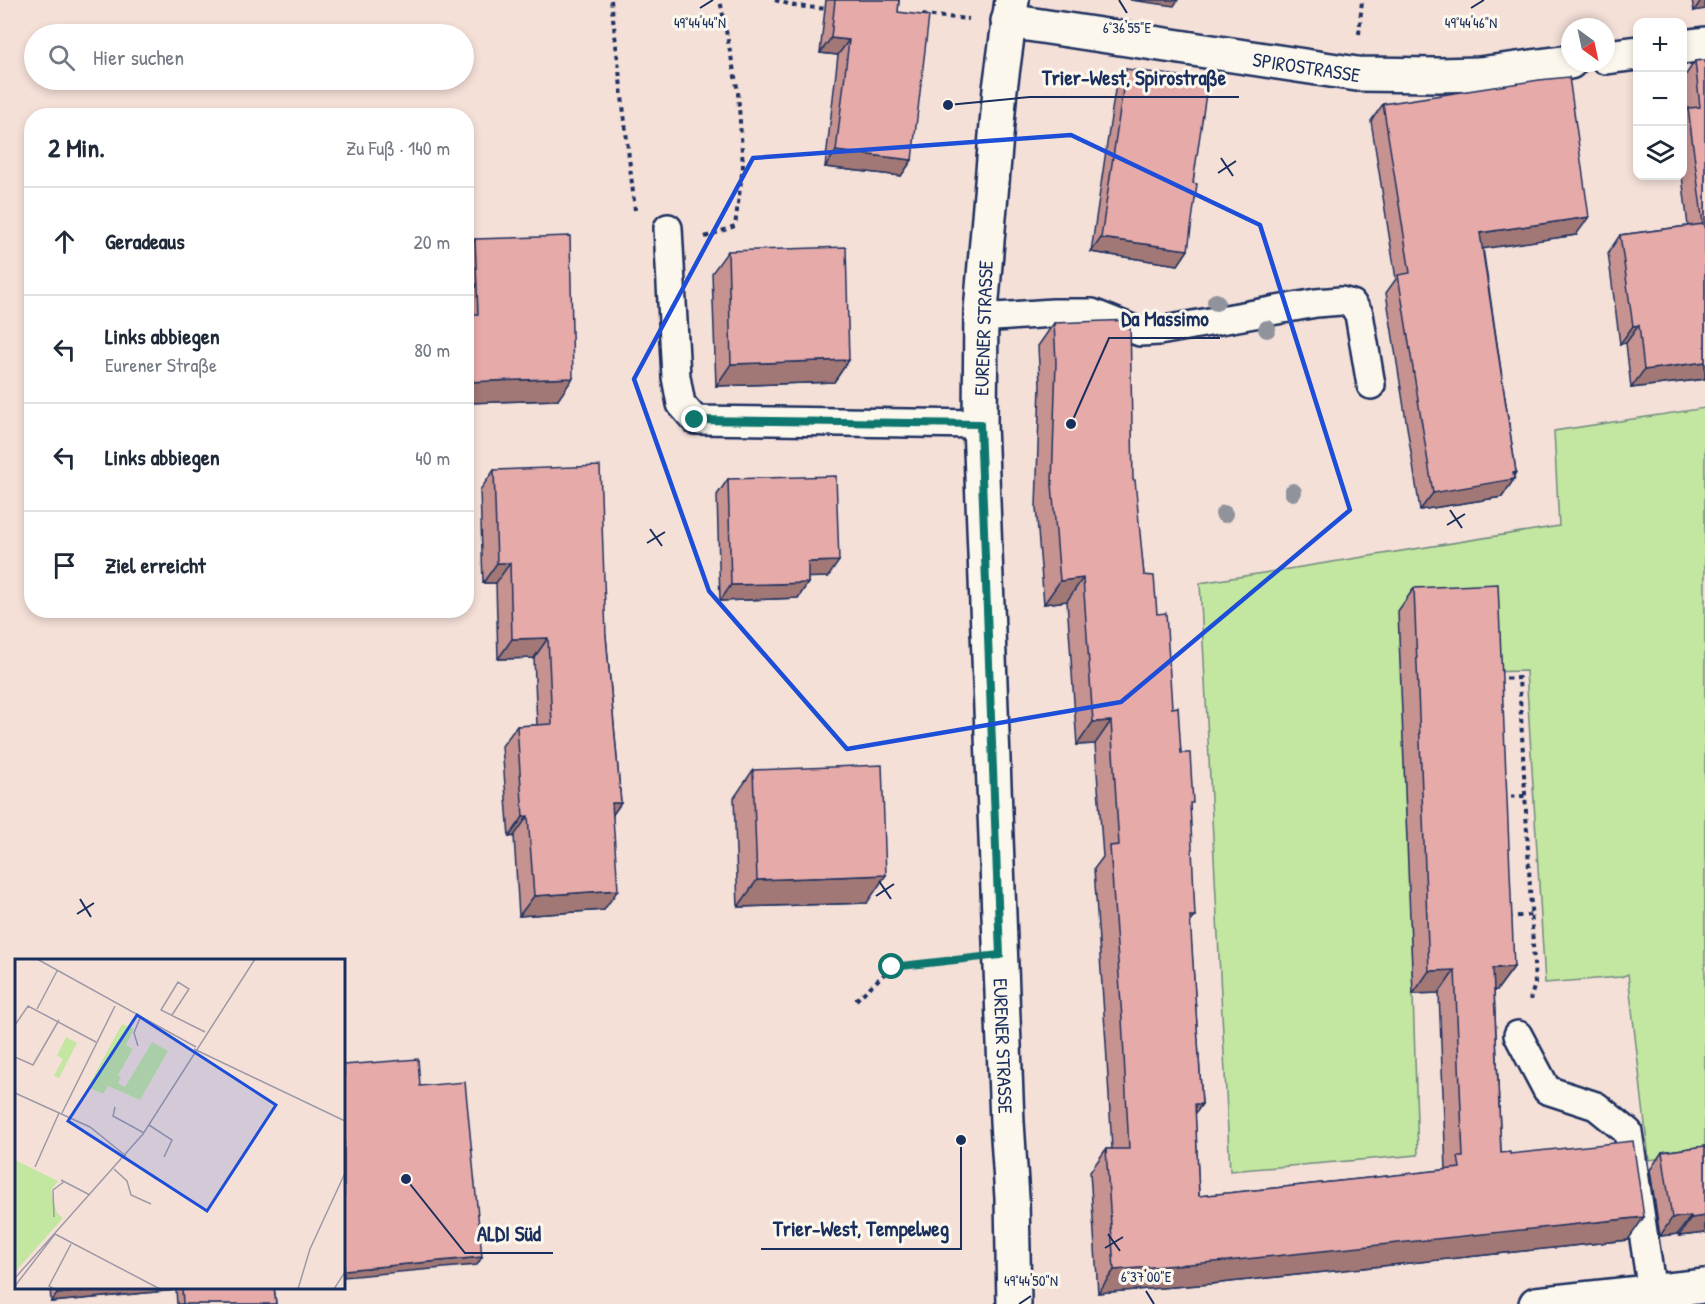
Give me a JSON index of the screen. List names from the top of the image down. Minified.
{"streets":{"street":["SPIROSTRASSE","EURENER STRASSE"]},"crossings":[["SPIROSTRASSE","EURENER STRASSE"]],"places":["Trier-West, Spirostraße","Da Massimo","Trier-West, Tempelweg","ALDI Süd"],"north":"bottom right","page":{"map_buttons":["+","−"],"search":"Hier suchen","heading":["2 Min.","Zu Fuß · 140 m"],"list":[["Geradeaus","20 m"],["Links abbiegen","Eurener Straße","80 m"],["Links abbiegen","40 m"],"Ziel erreicht"]},"coordinates":["49°44'44\"N","49°44'46\"N","6°36'55\"E","6°37'00\"E","49°44'50\"N"]}
